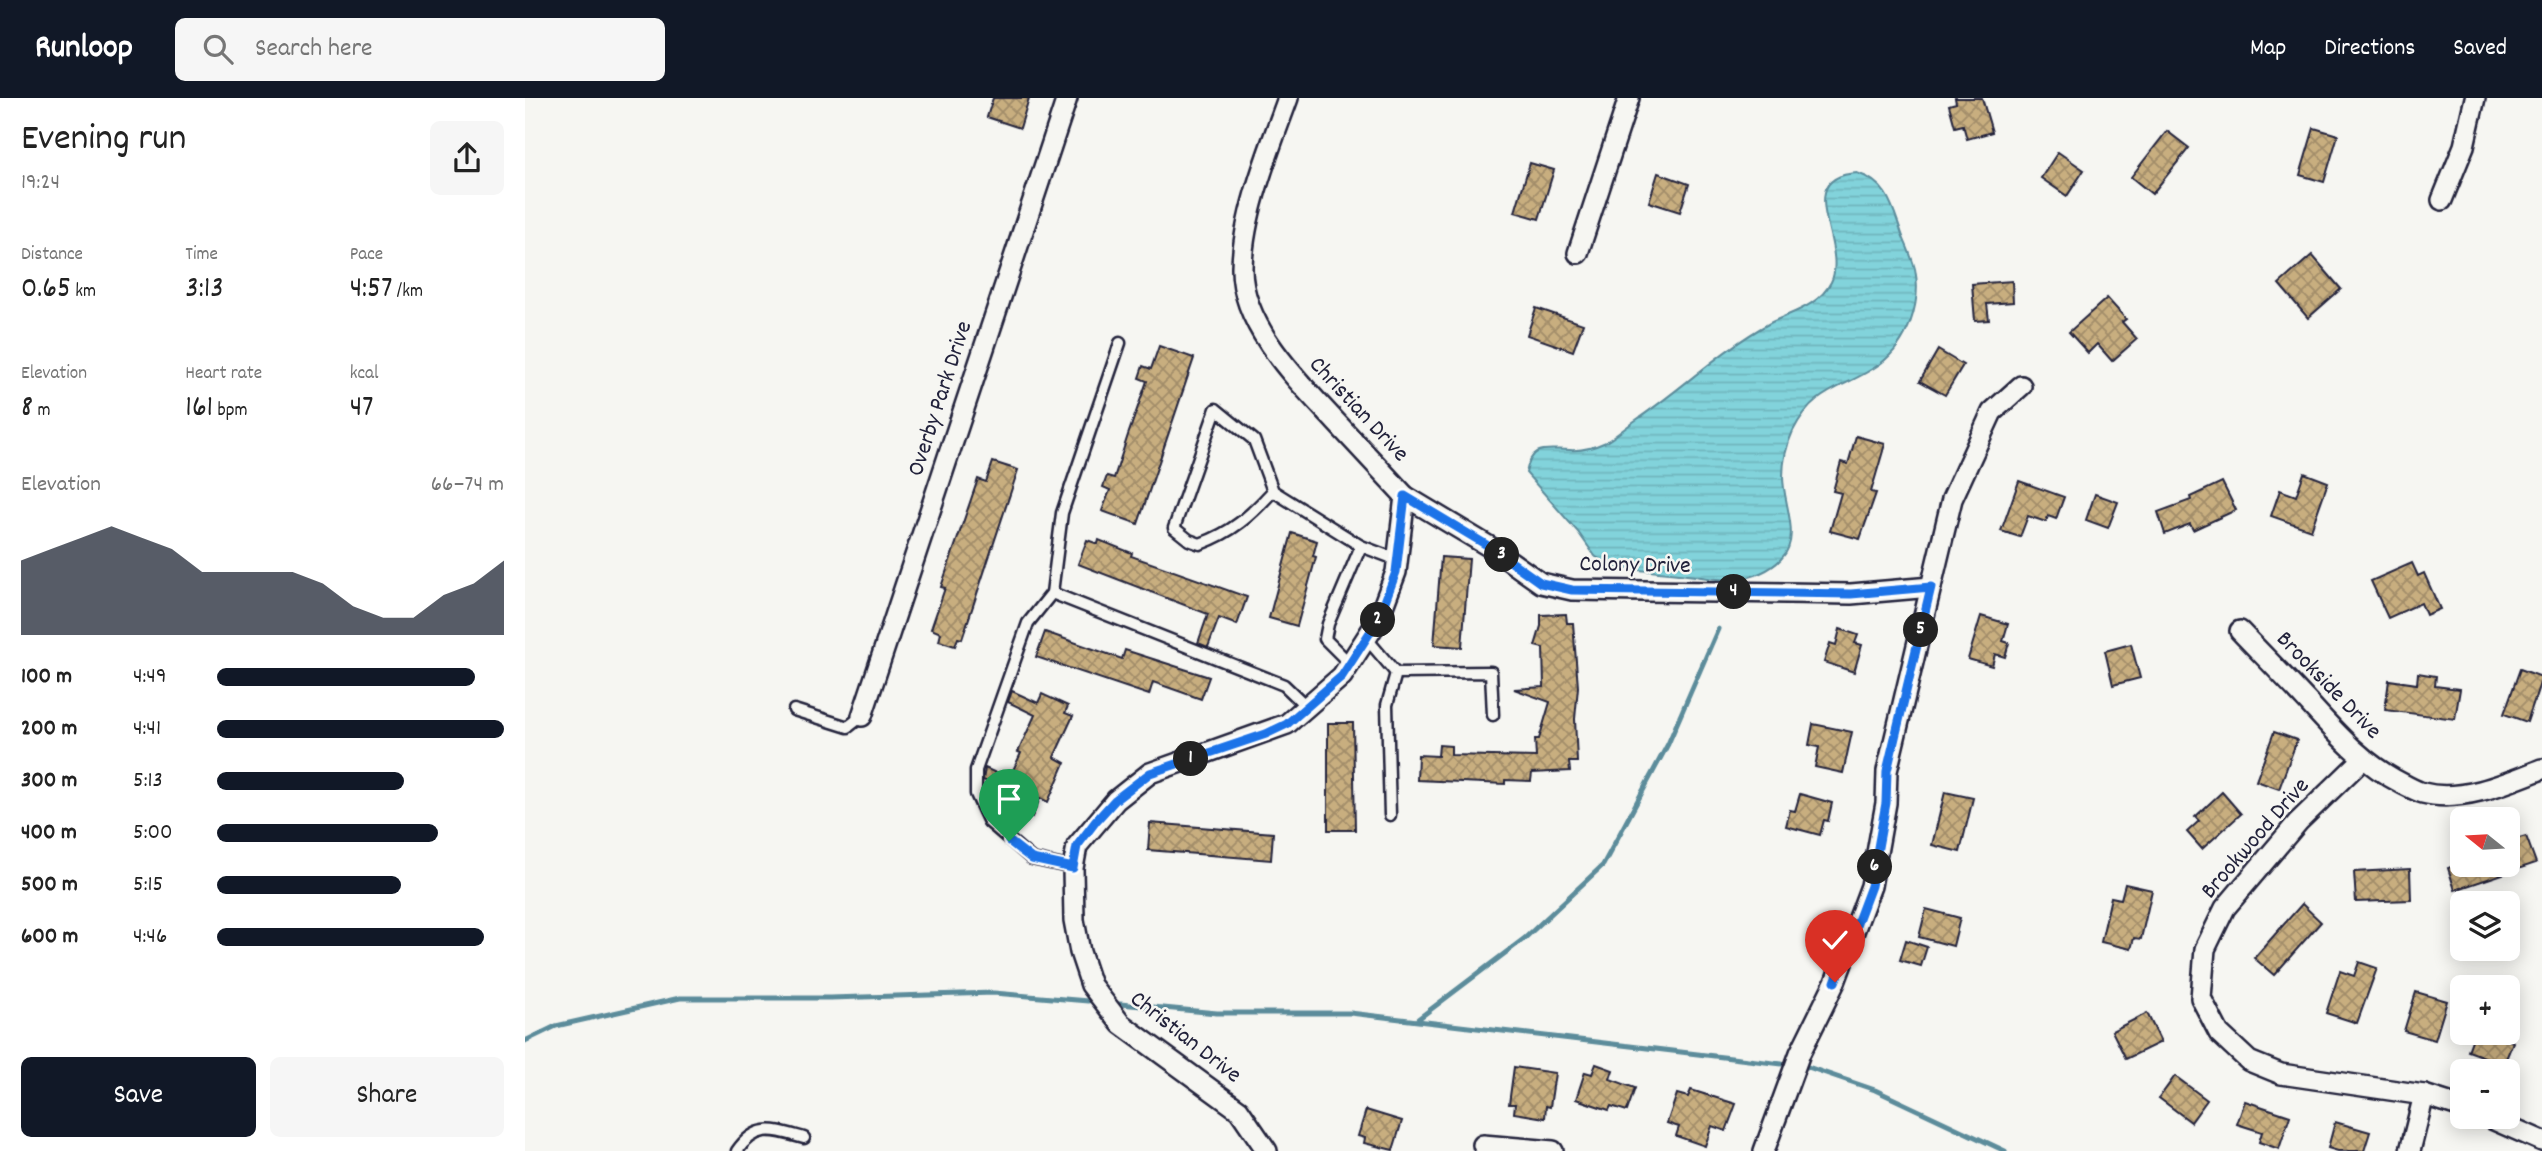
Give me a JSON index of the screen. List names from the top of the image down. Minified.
{"streets":{"street":["Overby Park Drive","Christian Drive","Colony Drive","Brookside Drive","Brookwood Drive"]},"crossings":[["Christian Drive","Colony Drive"],["Brookside Drive","Brookwood Drive"]],"north":"left","page":{"header":"Runloop","search":"Search here","nav":["Map","Directions","Saved"],"heading":["Evening run","19:24"],"stats":[["Distance","0.65 km"],["Time","3:13"],["Pace","4:57 /km"],["Elevation","8 m"],["Heart rate","161 bpm"],["kcal","47"]],"chart":["Elevation","66–74 m"],"pins":["3","4","2","5","1","6"],"list":[{"name":"100 m","note":"4:49"},{"name":"200 m","note":"4:41"},{"name":"300 m","note":"5:13"},{"name":"400 m","note":"5:00"},{"name":"500 m","note":"5:15"},{"name":"600 m","note":"4:46"}],"map_buttons":["+","−"],"buttons":["Save","Share"]}}
